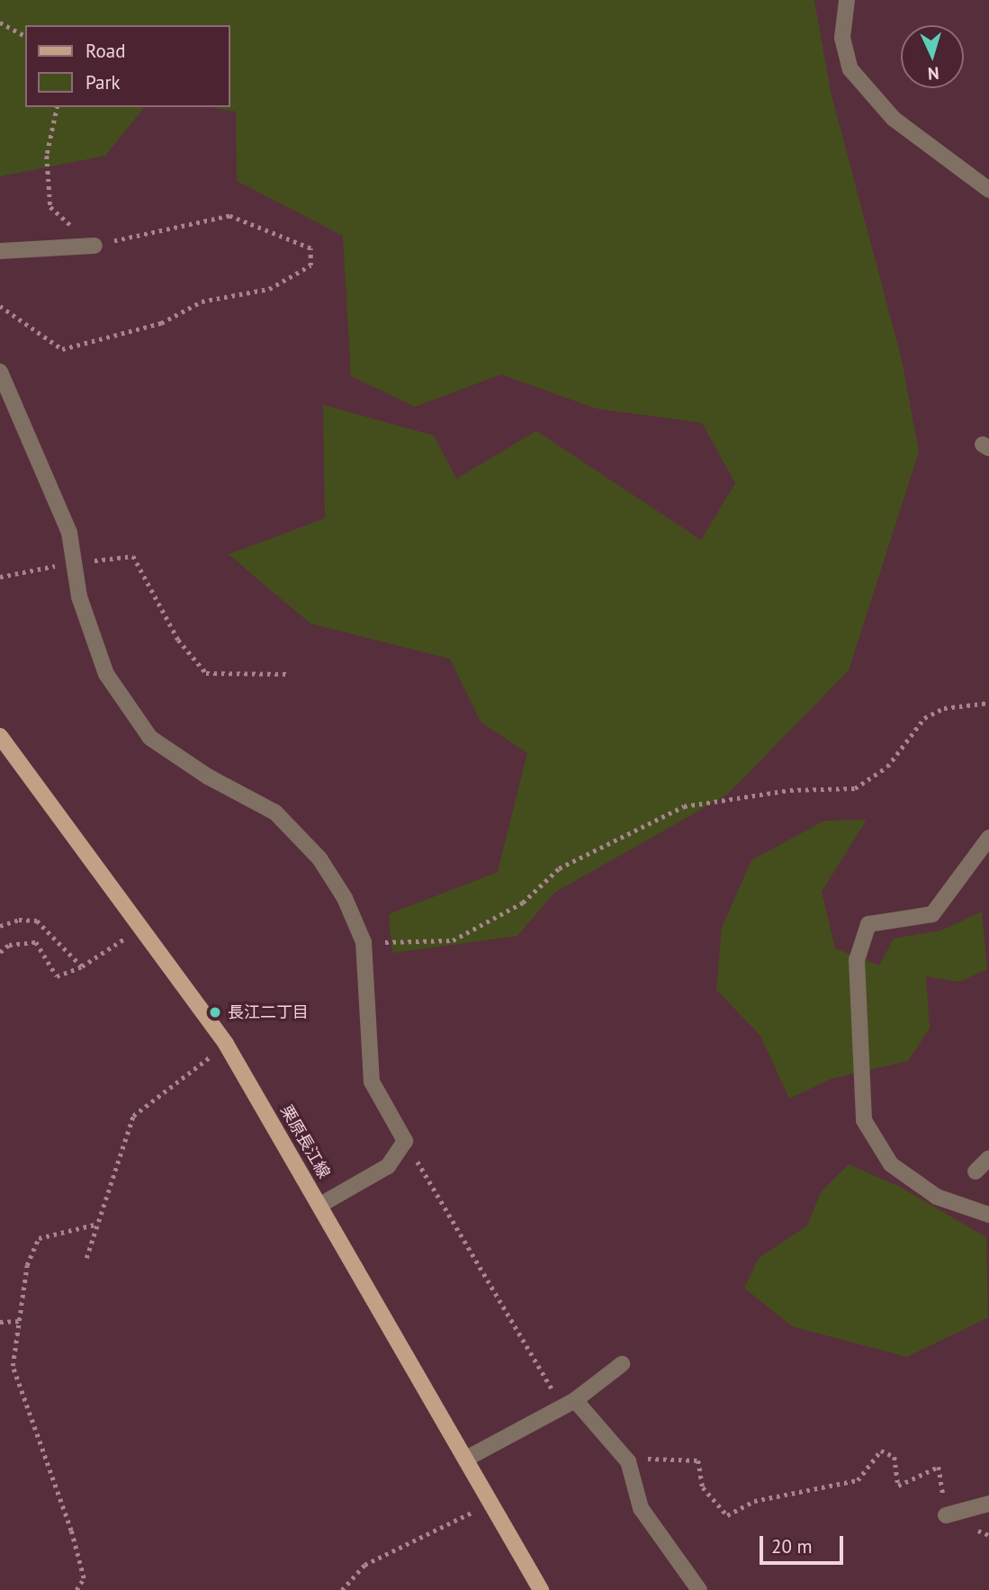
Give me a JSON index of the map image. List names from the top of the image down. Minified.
{"streets":{"main road":["栗原長江線"]},"places":["長江二丁目"],"legend":["Road","Park"],"scale_bar":"20 m","north":"bottom"}
